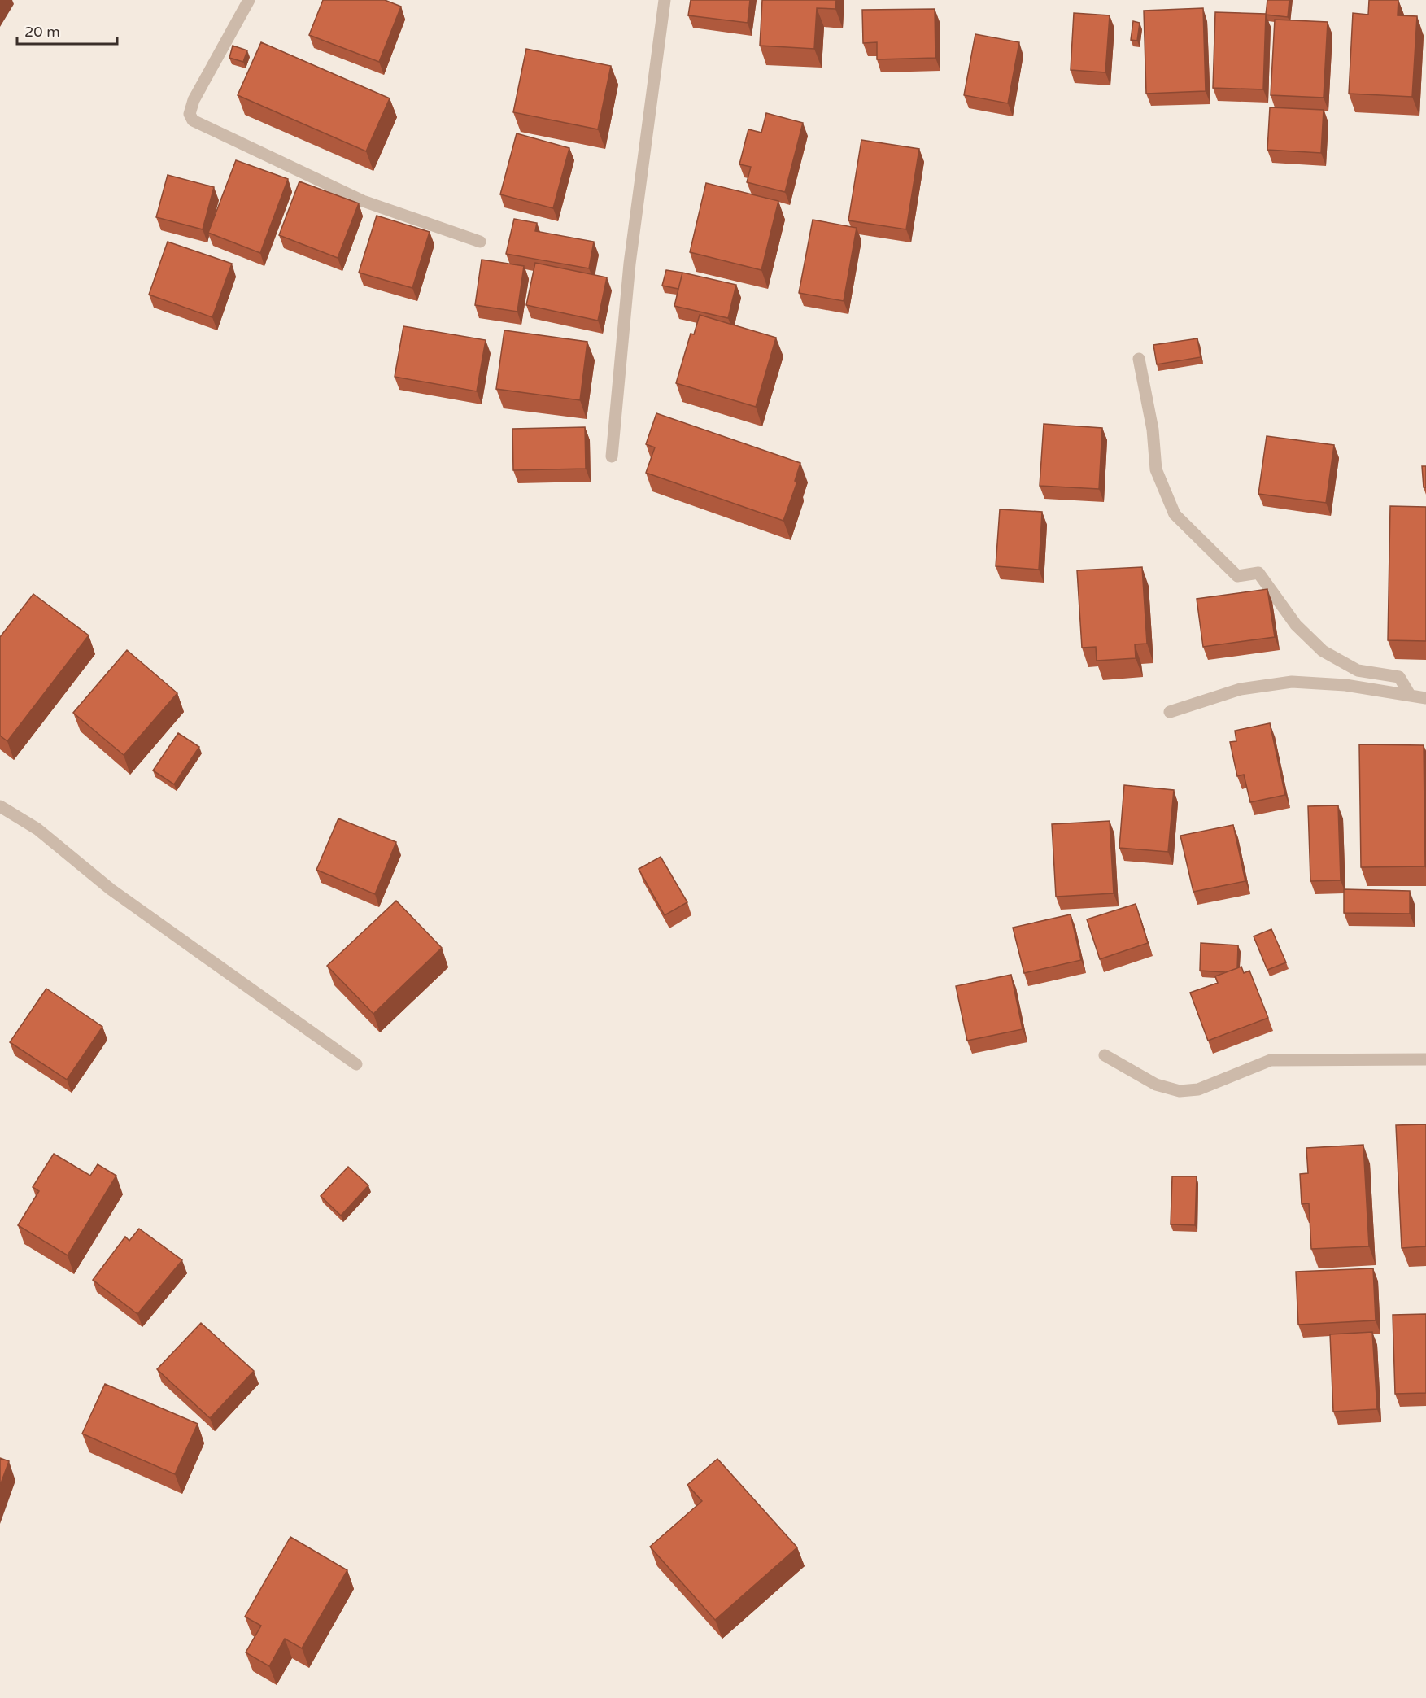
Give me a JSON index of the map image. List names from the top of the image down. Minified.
{"scale_bar":"20 m"}
